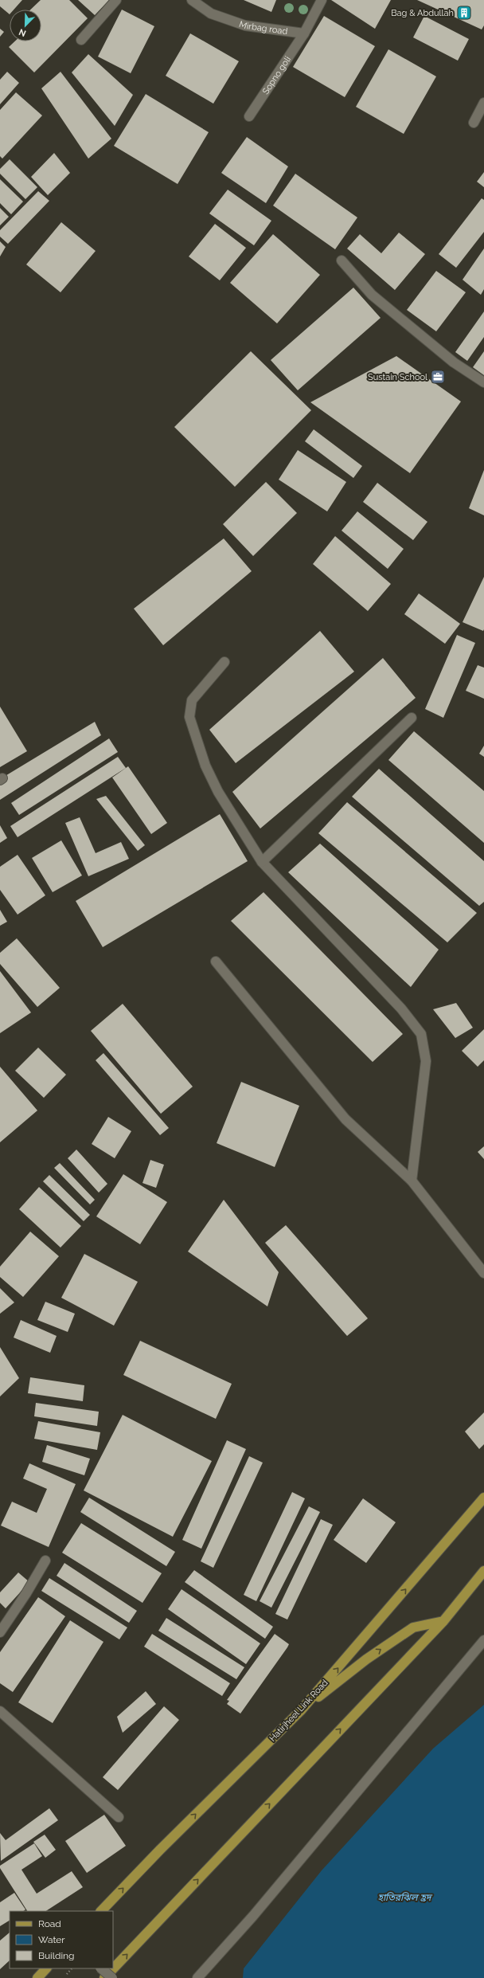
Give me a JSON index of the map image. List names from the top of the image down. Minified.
{"streets":{"main road":["Hatirjheel Link Road"],"street":["Mirbag road","Sopno goli"]},"crossings":[["Mirbag road","Sopno goli"]],"water":["হাতিরঝিল হ্রদ"],"places":{"building":["Bag & Abdullah"],"office":["Sustain School"]},"legend":["Road","Water","Building"],"north":"bottom left"}
